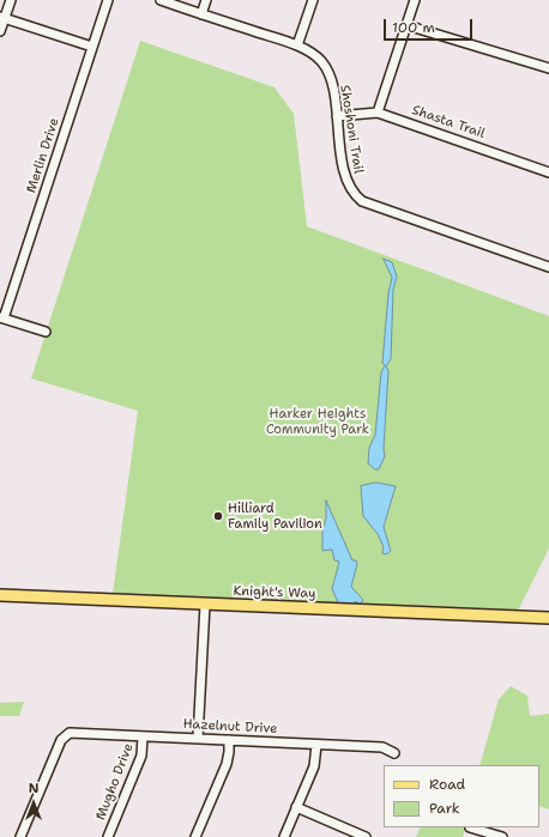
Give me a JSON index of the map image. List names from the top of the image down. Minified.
{"streets":{"main road":["Knight's Way"],"street":["Shasta Trail","Shoshoni Trail","Merlin Drive","Hazelnut Drive","Mugho Drive"]},"crossings":[["Shasta Trail","Shoshoni Trail"],["Hazelnut Drive","Mugho Drive"]],"parks":["Harker Heights Community Park"],"places":["Hilliard Family Pavilion"],"legend":["Road","Park"],"scale_bar":"100 m","north":"top"}
